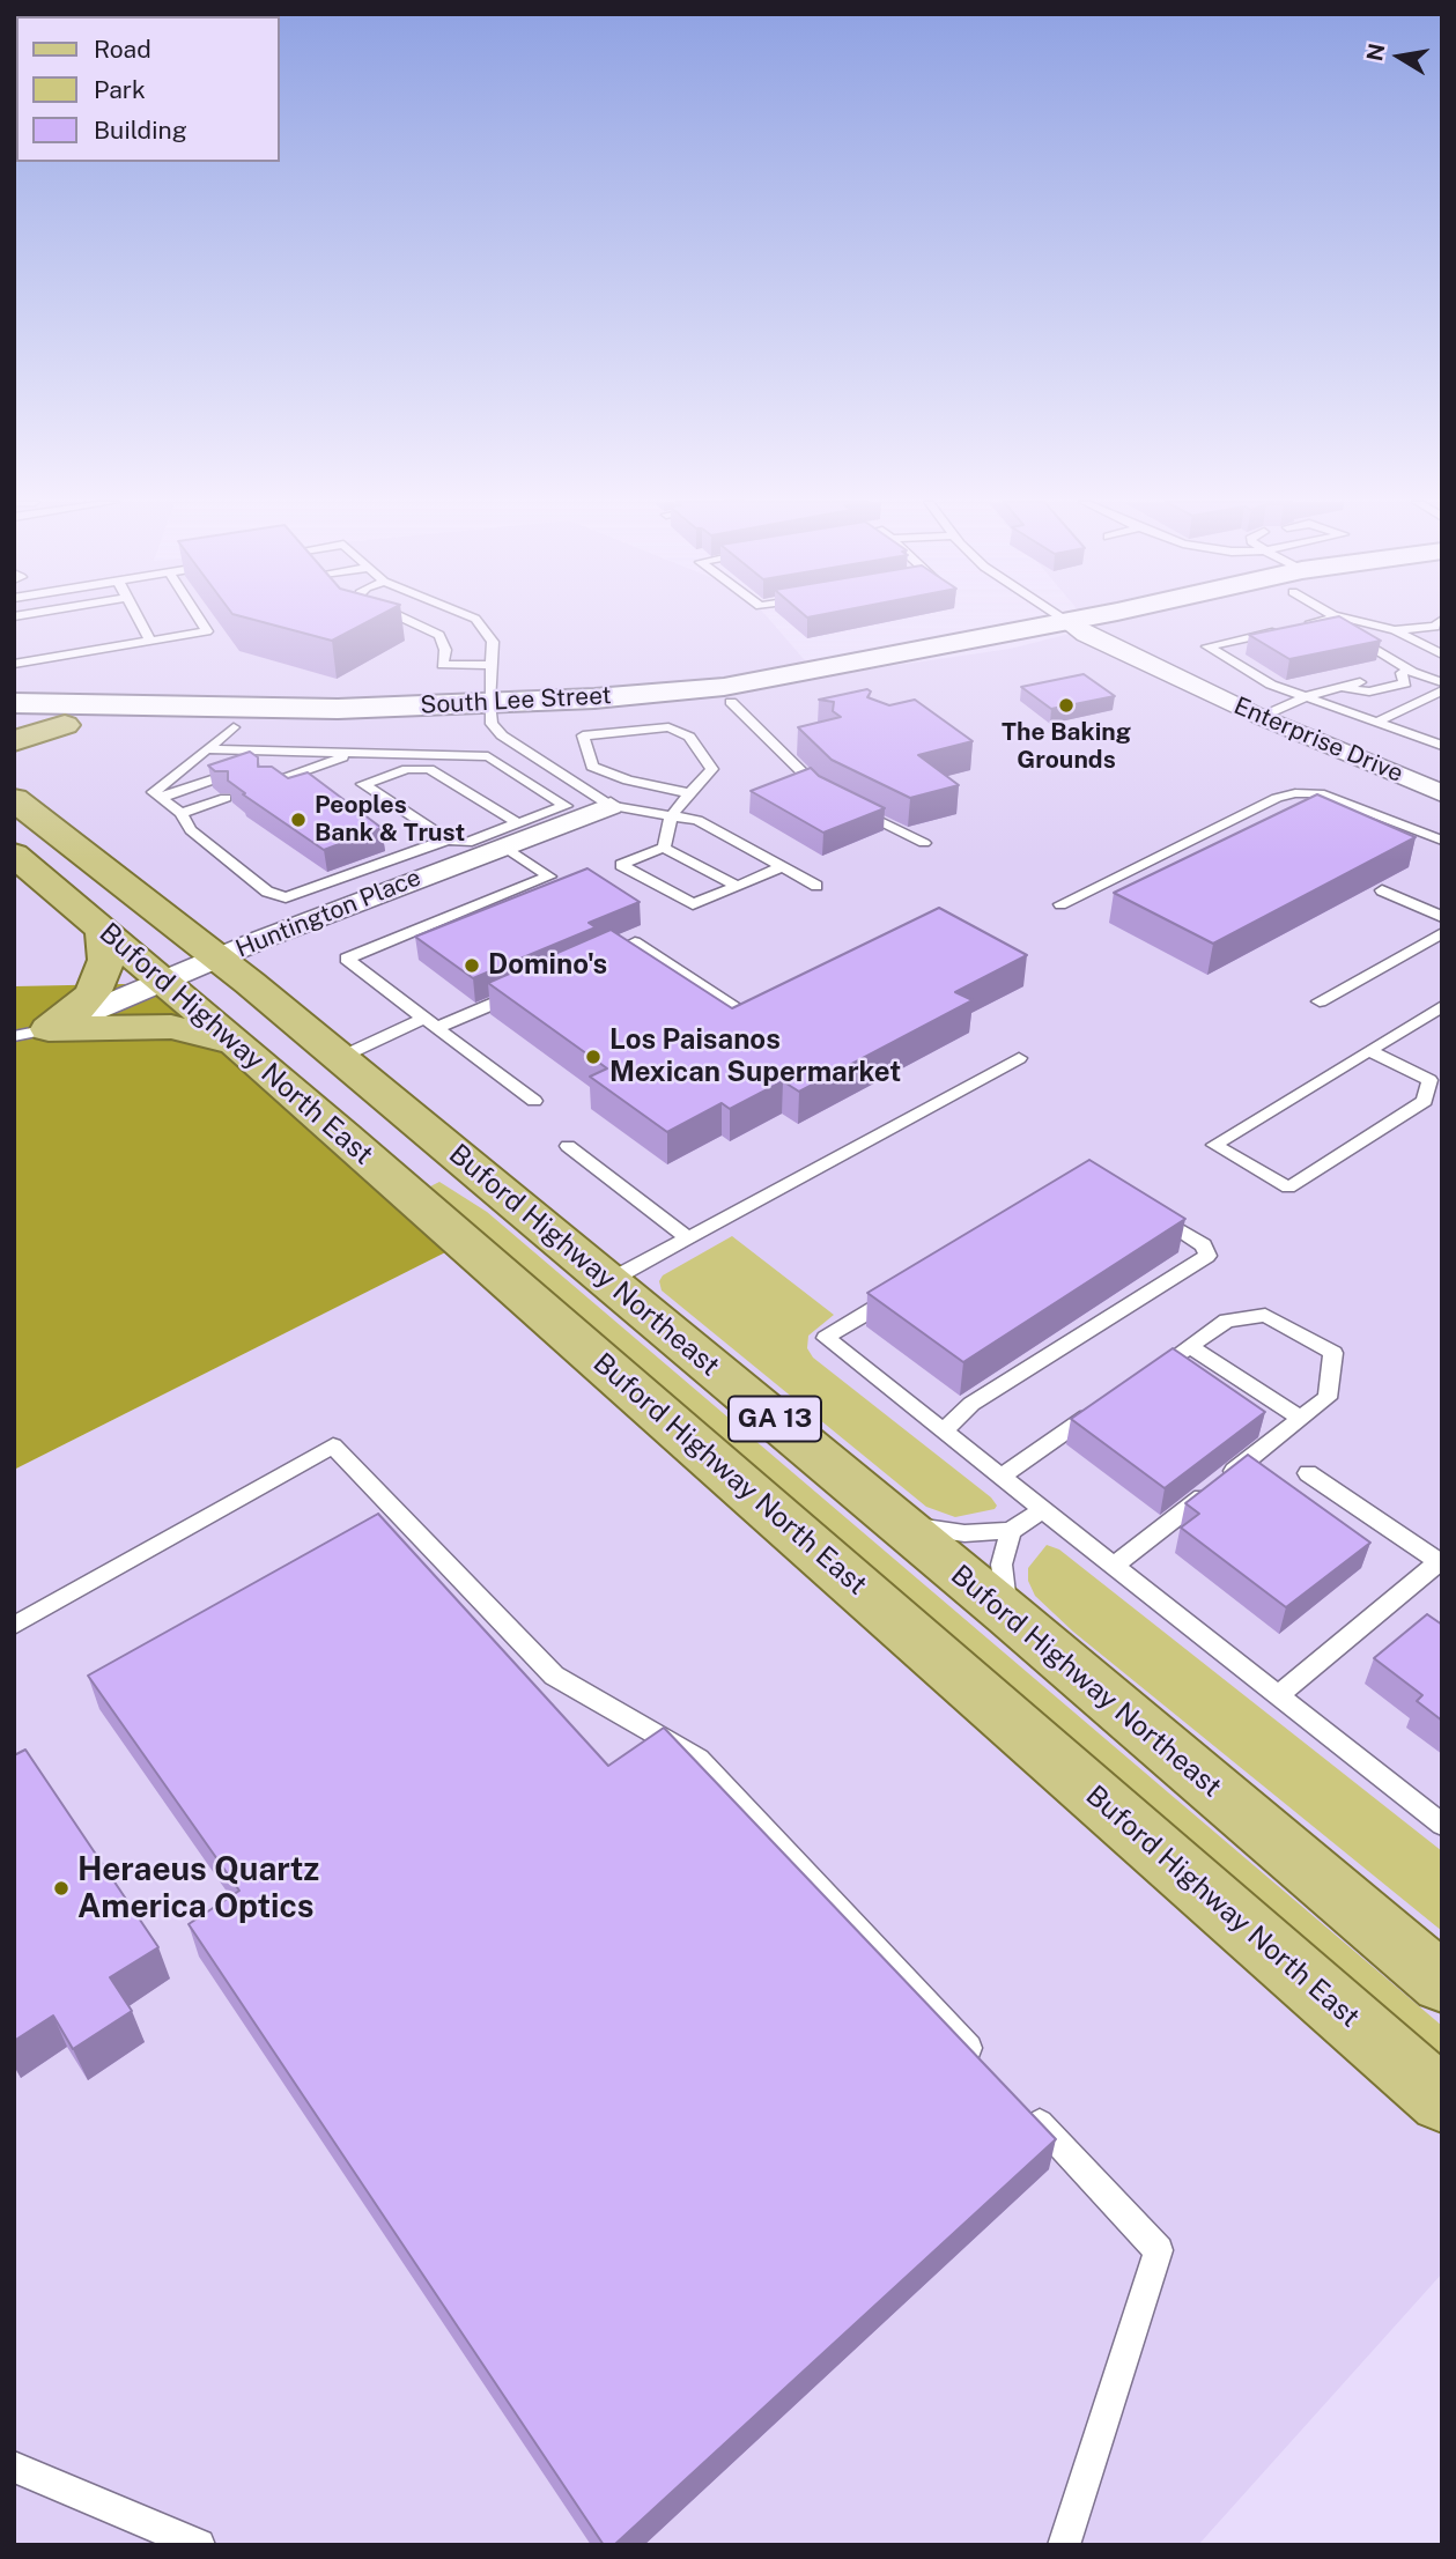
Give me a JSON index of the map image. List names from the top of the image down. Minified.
{"streets":{"main road":["South Lee Street","Buford Highway North East","Buford Highway Northeast","GA 13"],"street":["Enterprise Drive","Huntington Place"]},"crossings":[["South Lee Street","Enterprise Drive"],["Huntington Place","Buford Highway North East"],["Huntington Place","Buford Highway Northeast"]],"places":["The Baking Grounds","Peoples Bank & Trust","Domino's","Los Paisanos Mexican Supermarket","Heraeus Quartz America Optics"],"legend":["Road","Park","Building"],"north":"left"}
